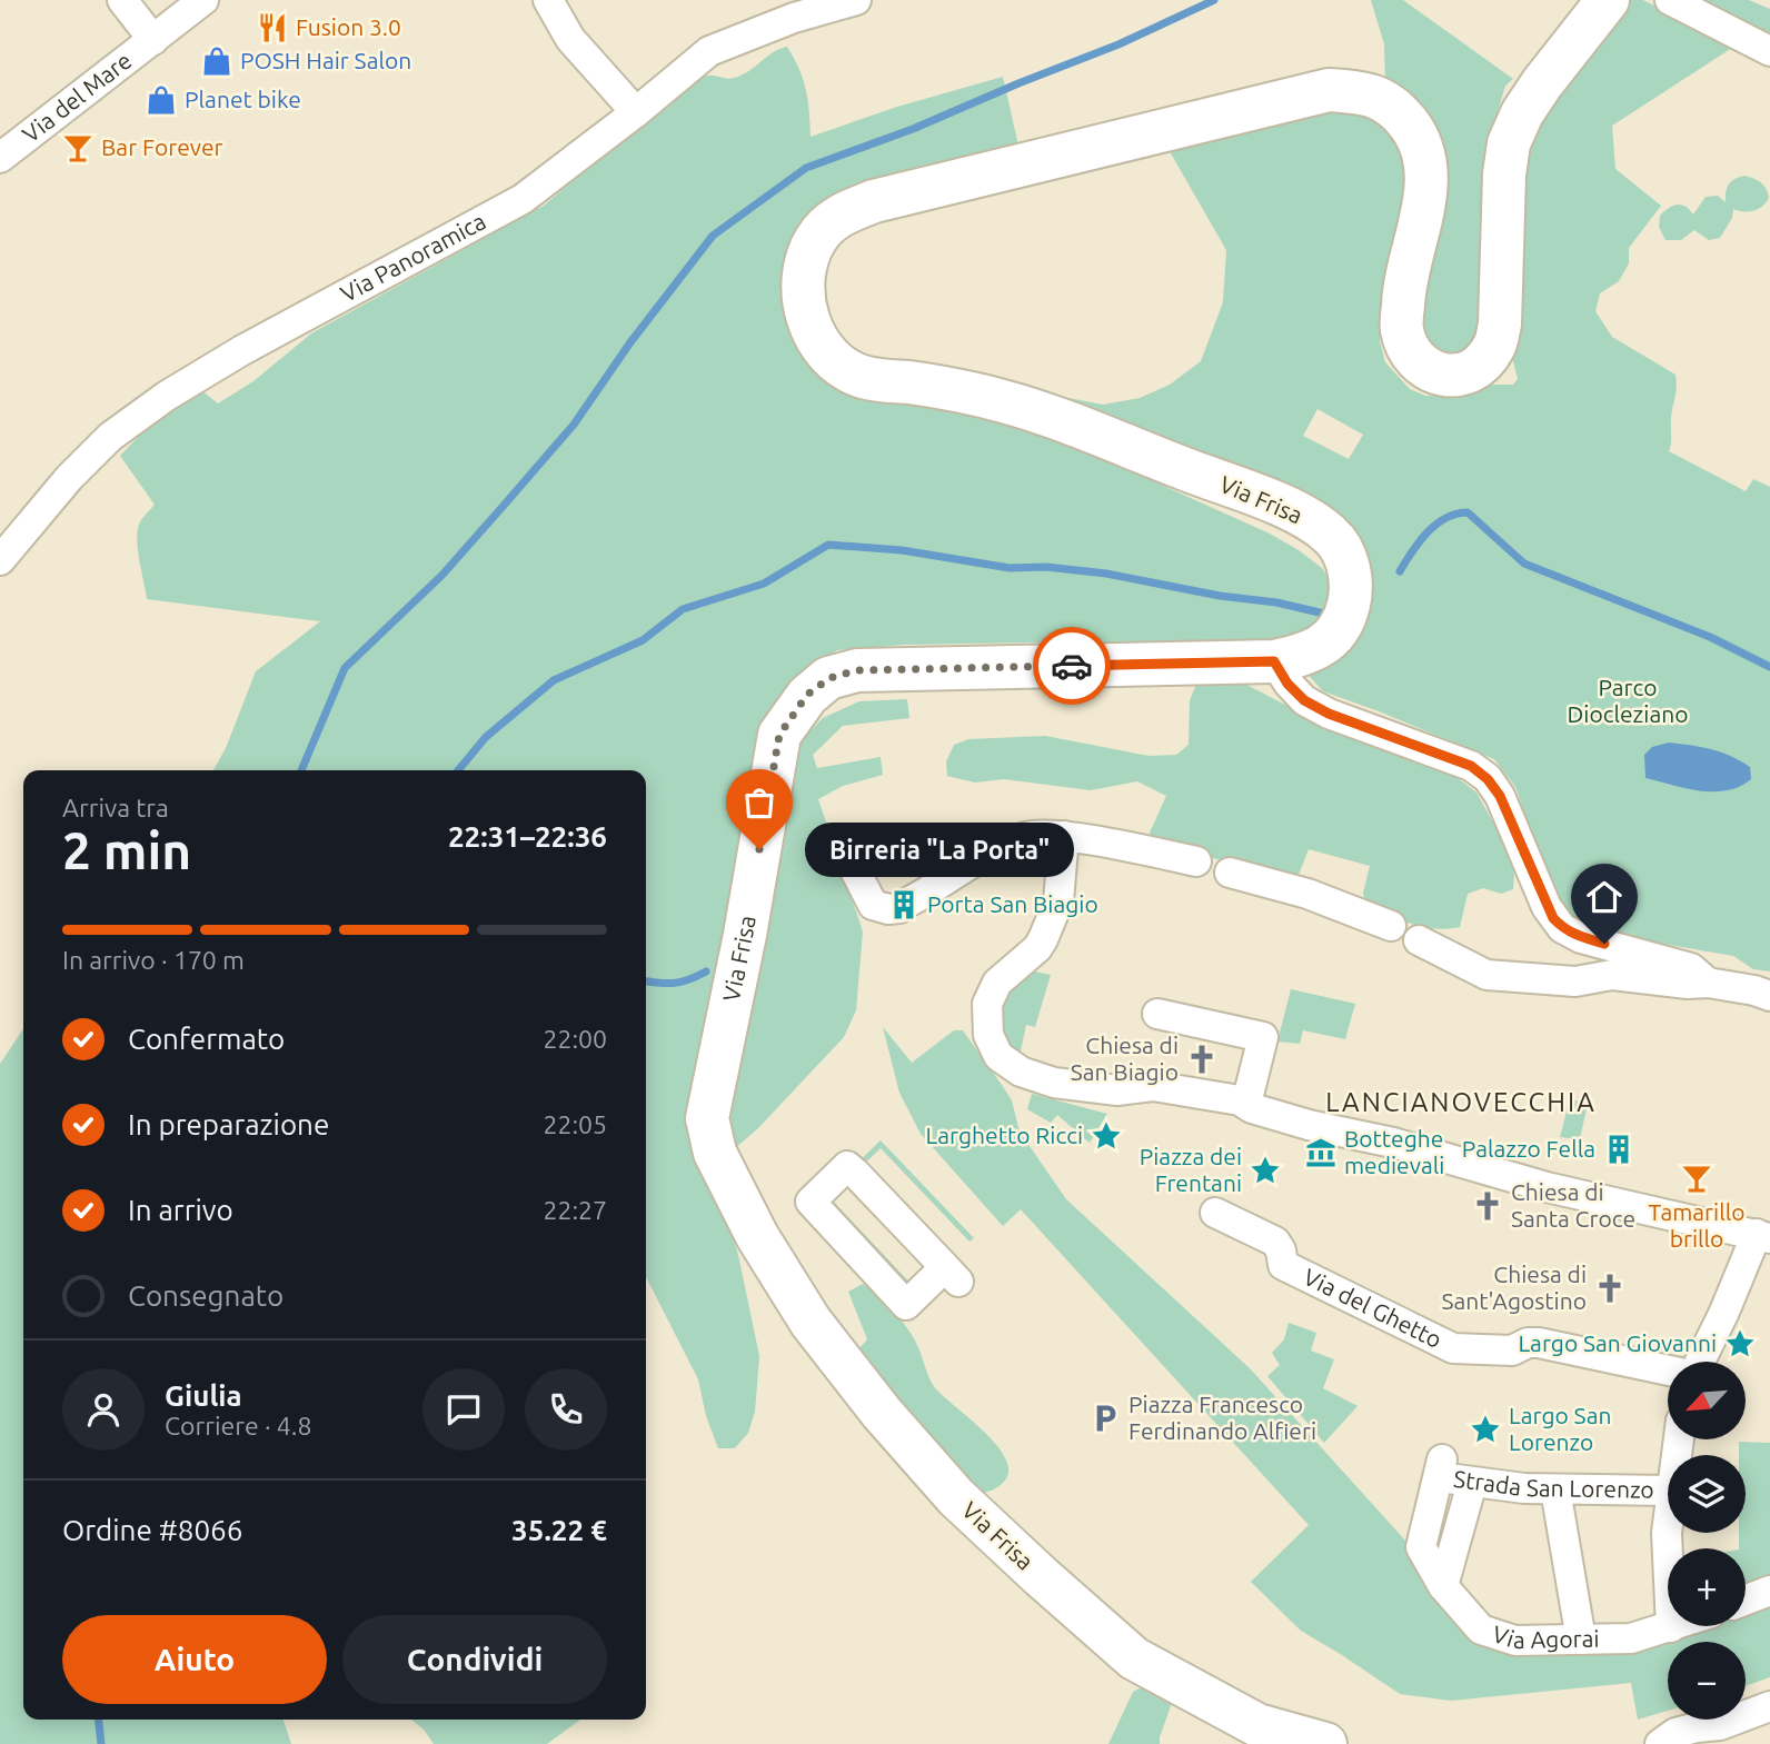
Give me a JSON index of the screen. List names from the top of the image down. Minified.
{"streets":{"street":["Via del Mare","Via Panoramica","Via Frisa","Via del Ghetto","Strada San Lorenzo","Via Agorai"]},"crossings":[["Strada San Lorenzo","Via Agorai"]],"districts":["LANCIANOVECCHIA"],"parks":["Parco Diocleziano"],"places":{"restaurant":["Fusion 3.0"],"shop":["POSH Hair Salon","Planet bike"],"bar":["Bar Forever","Tamarillo brillo"],"other":["Birreria \"La Porta\""],"building":["Porta San Biagio","Palazzo Fella"],"church":["Chiesa di San Biagio","Chiesa di Santa Croce","Chiesa di Sant'Agostino"],"place":["Larghetto Ricci","Piazza dei Frentani","Largo San Giovanni","Largo San Lorenzo"],"museum":["Botteghe medievali"],"parking":["Piazza Francesco Ferdinando Alfieri"]},"north":"bottom left","page":{"heading":["2 min","Arriva tra","22:31–22:36"],"panel":["Giulia","Corriere · 4.8","Ordine #8066","35.22 €"],"bubble":"Birreria \"La Porta\"","bar":"In arrivo · 170 m","list":[["Confermato","22:00"],["In preparazione","22:05"],["In arrivo","22:27"],"Consegnato"],"map_buttons":["+","−"],"buttons":["Aiuto","Condividi"]}}
